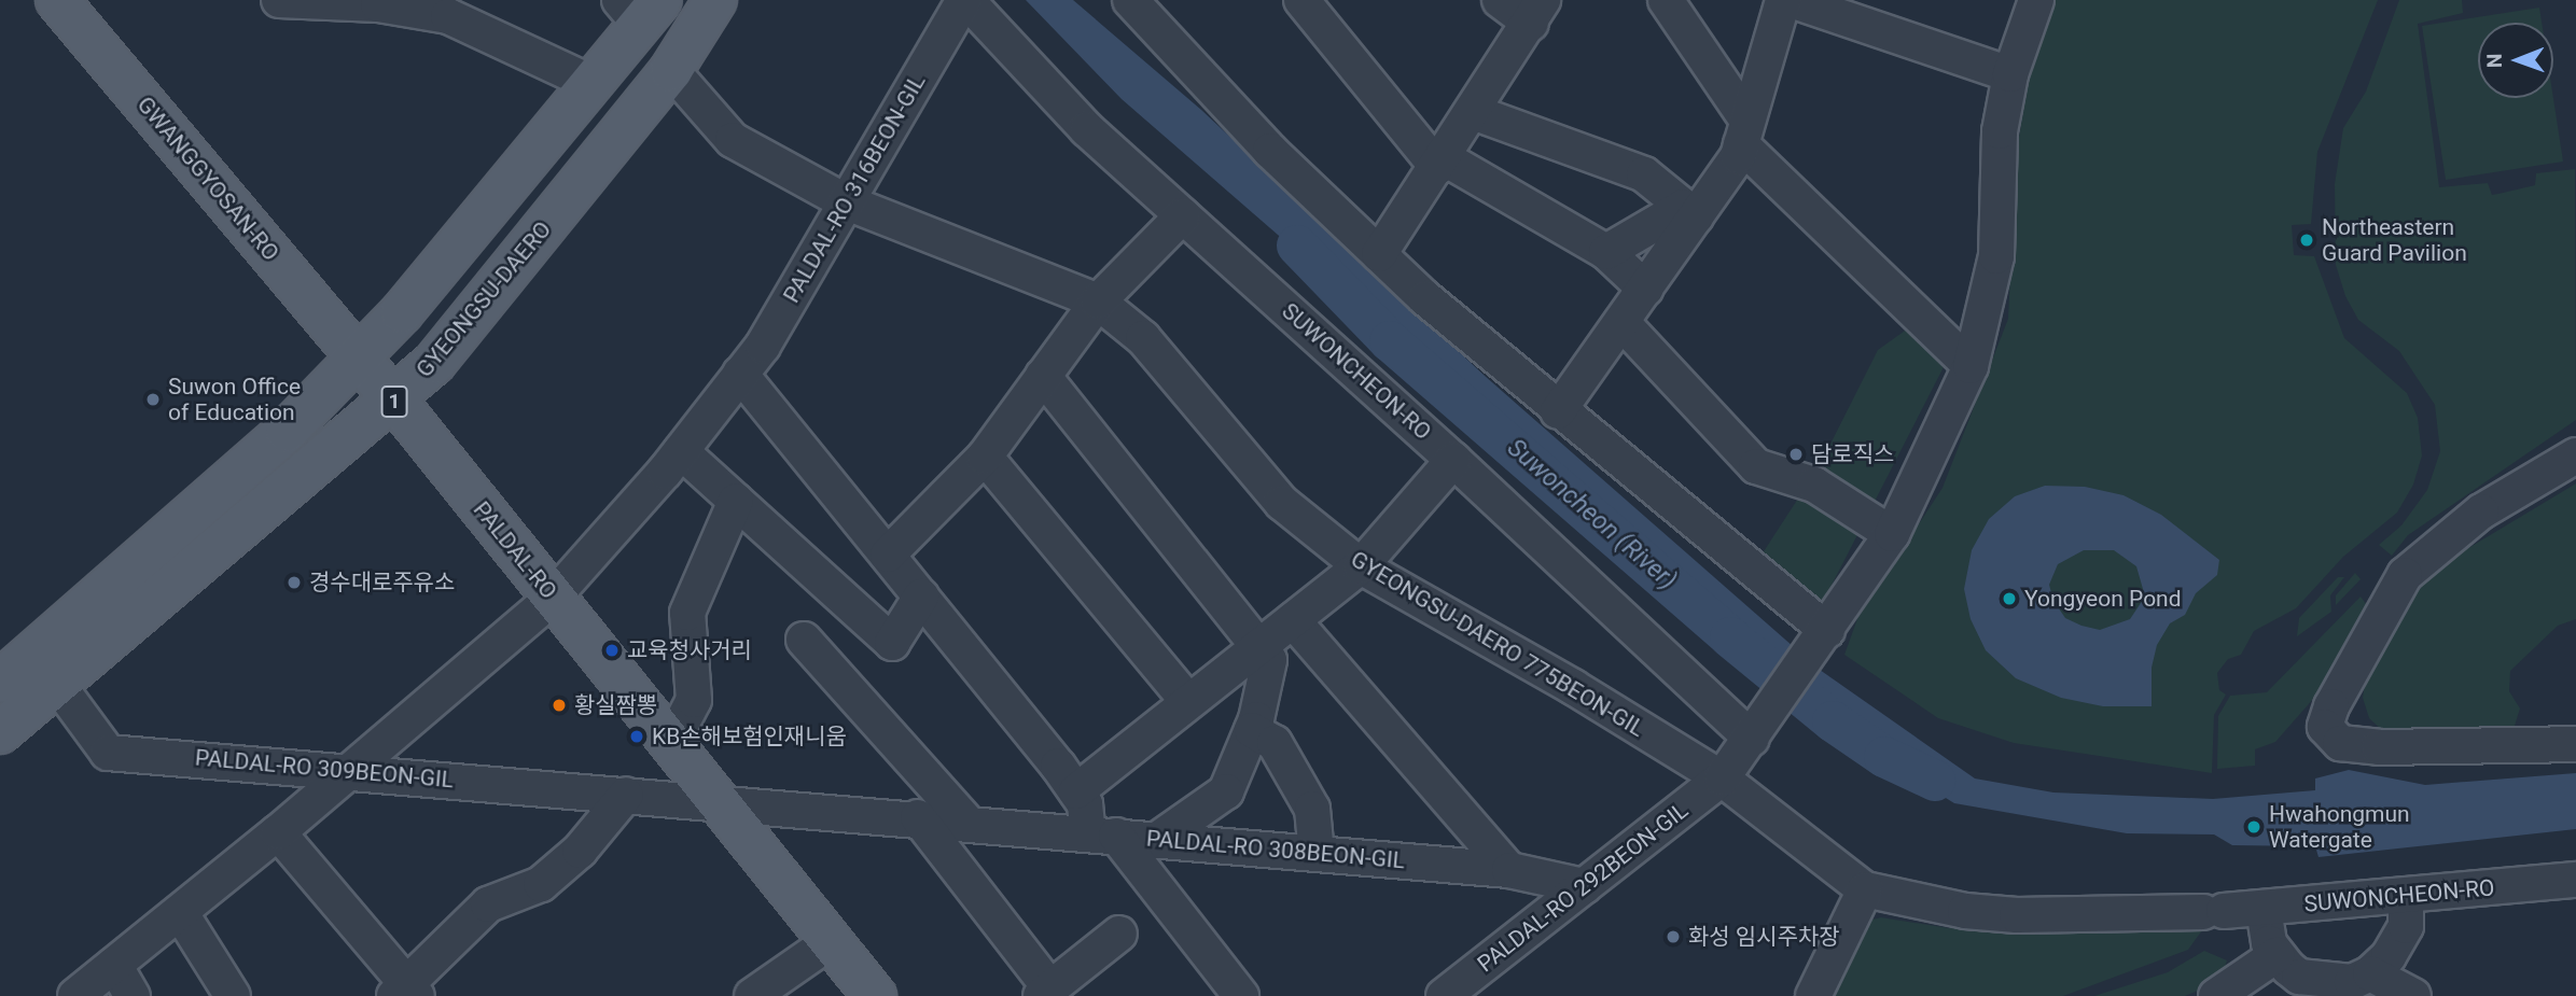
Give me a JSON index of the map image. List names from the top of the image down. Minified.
{"streets":{"main road":["GWANGGYOSAN-RO","GYEONGSU-DAERO","1","PALDAL-RO"],"street":["PALDAL-RO 316BEON-GIL","SUWONCHEON-RO","GYEONGSU-DAERO 775BEON-GIL","PALDAL-RO 309BEON-GIL","PALDAL-RO 308BEON-GIL","PALDAL-RO 292BEON-GIL"]},"crossings":[["GWANGGYOSAN-RO","PALDAL-RO"],["PALDAL-RO 316BEON-GIL","SUWONCHEON-RO"],["PALDAL-RO 316BEON-GIL","PALDAL-RO"],["PALDAL-RO 316BEON-GIL","GYEONGSU-DAERO 775BEON-GIL"],["PALDAL-RO 316BEON-GIL","PALDAL-RO 309BEON-GIL"],["GYEONGSU-DAERO","PALDAL-RO"],["GYEONGSU-DAERO","GYEONGSU-DAERO 775BEON-GIL"],["GYEONGSU-DAERO","PALDAL-RO 309BEON-GIL"],["SUWONCHEON-RO","GYEONGSU-DAERO 775BEON-GIL"],["SUWONCHEON-RO","PALDAL-RO 292BEON-GIL"],["PALDAL-RO","PALDAL-RO 309BEON-GIL"],["PALDAL-RO","PALDAL-RO 308BEON-GIL"],["GYEONGSU-DAERO 775BEON-GIL","PALDAL-RO 292BEON-GIL"],["PALDAL-RO 309BEON-GIL","PALDAL-RO 308BEON-GIL"],["PALDAL-RO 308BEON-GIL","PALDAL-RO 292BEON-GIL"]],"water":["Suwoncheon (River)"],"places":["Northeastern Guard Pavilion","Suwon Office of Education","담로직스","경수대로주유소","Yongyeon Pond","교육청사거리","황실짬뽕","KB손해보험인재니움","Hwahongmun Watergate","화성 임시주차장"],"north":"left"}
